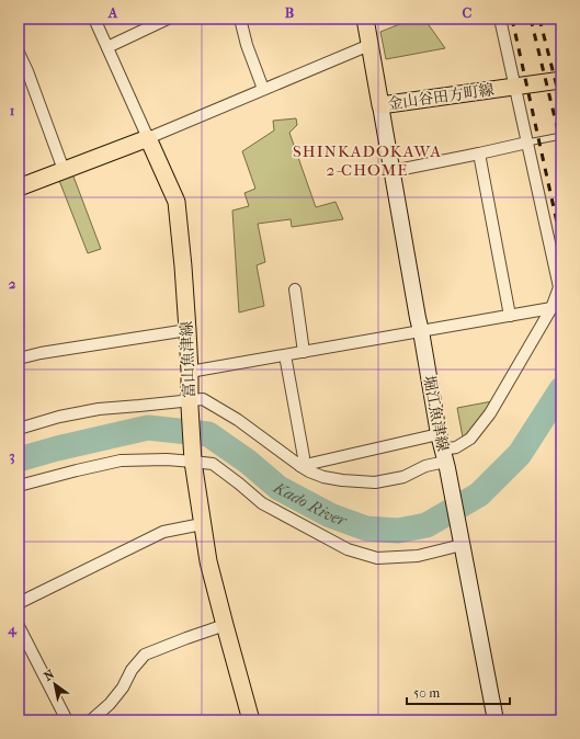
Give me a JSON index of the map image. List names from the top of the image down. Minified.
{"streets":{"main road":["金山谷田方町線","富山魚津線","堀江魚津線"]},"crossings":[["金山谷田方町線","堀江魚津線"]],"districts":["SHINKADOKAWA 2-CHOME"],"water":["Kado River"],"scale_bar":"50 m","north":"top left","grid":{"columns":["A","B","C"],"rows":["1","2","3","4"]}}
